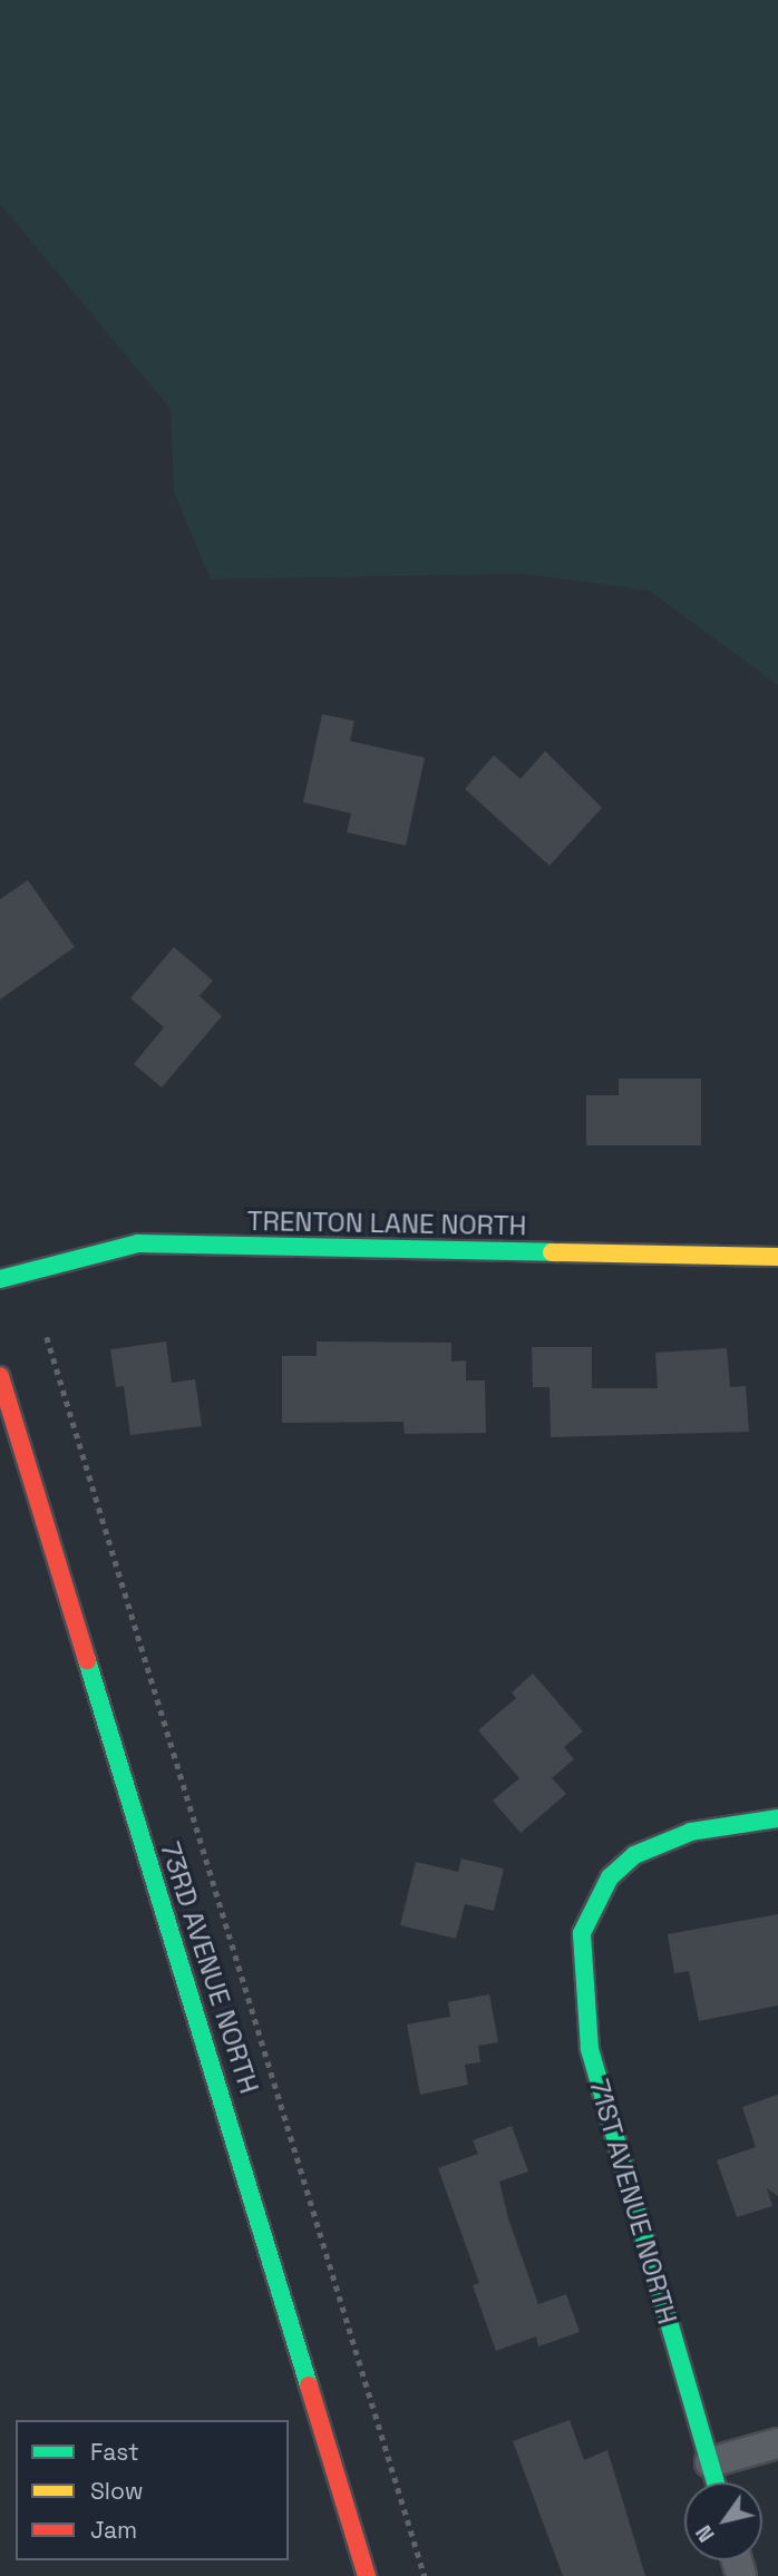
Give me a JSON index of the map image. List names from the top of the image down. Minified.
{"streets":{"street":["TRENTON LANE NORTH","73RD AVENUE NORTH","71ST AVENUE NORTH"]},"legend":["Fast","Slow","Jam"],"north":"bottom left"}
